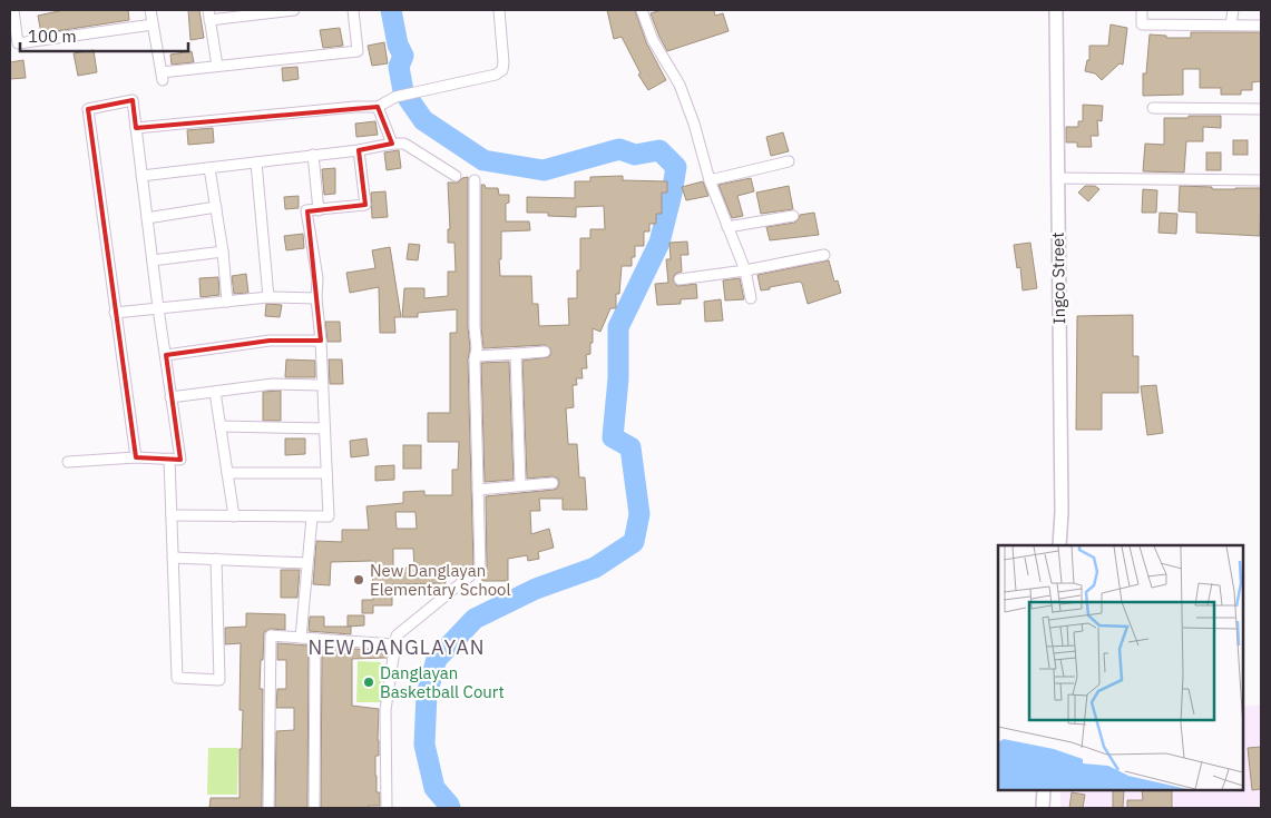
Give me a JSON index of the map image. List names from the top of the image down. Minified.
{"streets":{"street":["Ingco Street"]},"districts":["NEW DANGLAYAN"],"places":["New Danglayan Elementary School","Danglayan Basketball Court"],"scale_bar":"100 m"}
